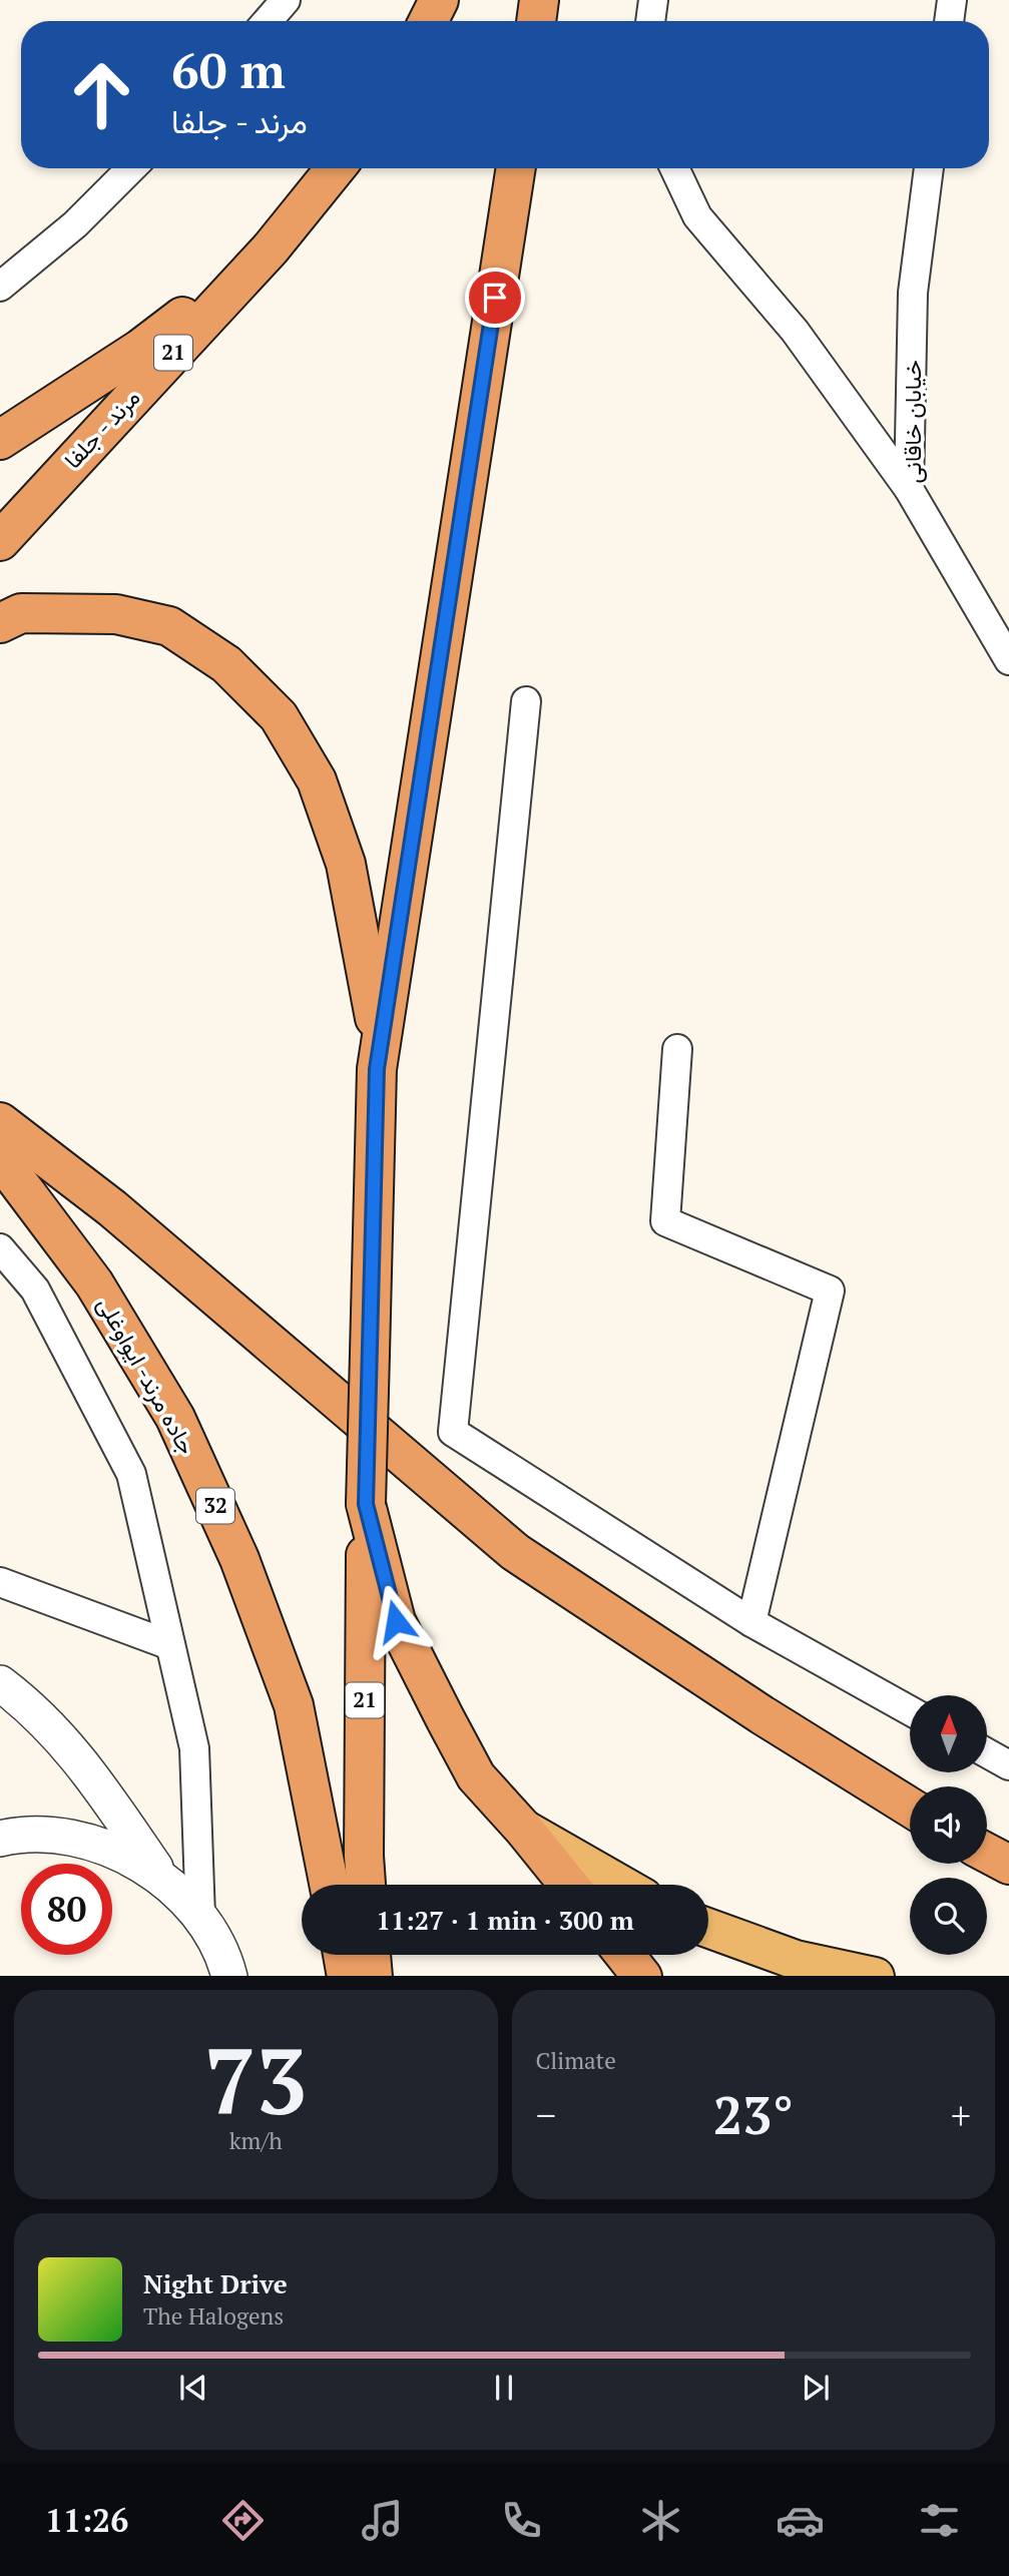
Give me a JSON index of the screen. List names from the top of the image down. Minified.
{"streets":{"highway":["21","مرند - جلفا","جاده مرند- ایواوغلی","32"],"street":["خیابان خاقانی"]},"north":"top","page":{"turn":["60 m","مرند - جلفا"],"limit":"80","trip":"11:27 · 1 min · 300 m","tile":[["73","km/h"],"Climate"],"heat":["−","23°","+"],"song":["Night Drive","The Halogens"],"tabs":"11:26"}}
